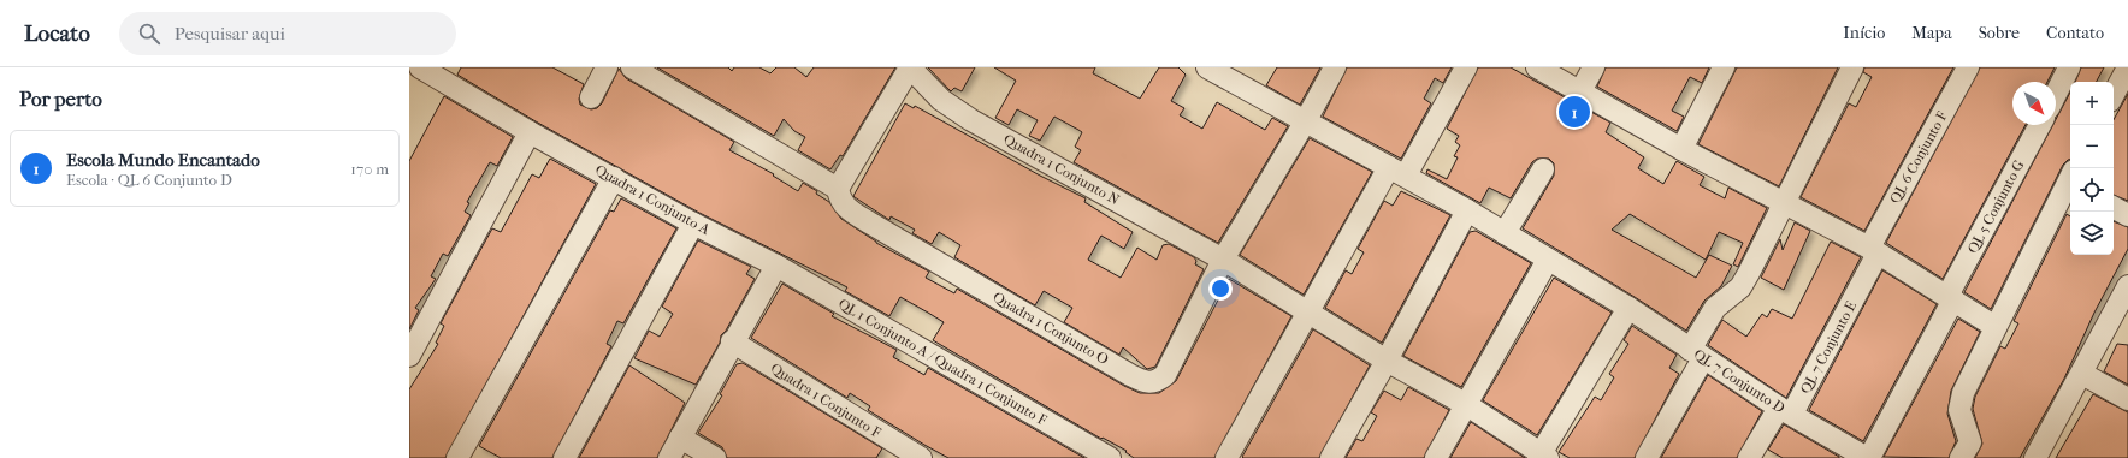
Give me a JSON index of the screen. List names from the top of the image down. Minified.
{"streets":{"street":["QL 6 Conjunto F","Quadra 1 Conjunto N","Quadra 1 Conjunto A","QL 5 Conjunto G","Quadra 1 Conjunto O","QL 7 Conjunto E","QL 1 Conjunto A / Quadra 1 Conjunto F","QL 7 Conjunto D","Quadra 1 Conjunto F"]},"crossings":[["QL 6 Conjunto F","QL 7 Conjunto E"],["Quadra 1 Conjunto N","Quadra 1 Conjunto O"],["Quadra 1 Conjunto A","QL 1 Conjunto A / Quadra 1 Conjunto F"],["QL 7 Conjunto E","QL 7 Conjunto D"]],"north":"bottom right","page":{"header":"Locato","search":"Pesquisar aqui","nav":["Início","Mapa","Sobre","Contato"],"heading":"Por perto","map_buttons":["+","−"],"pins":"1","list":[{"mark":"1","name":"Escola Mundo Encantado","note":"Escola · QL 6 Conjunto D","value":"170 m"}]}}
